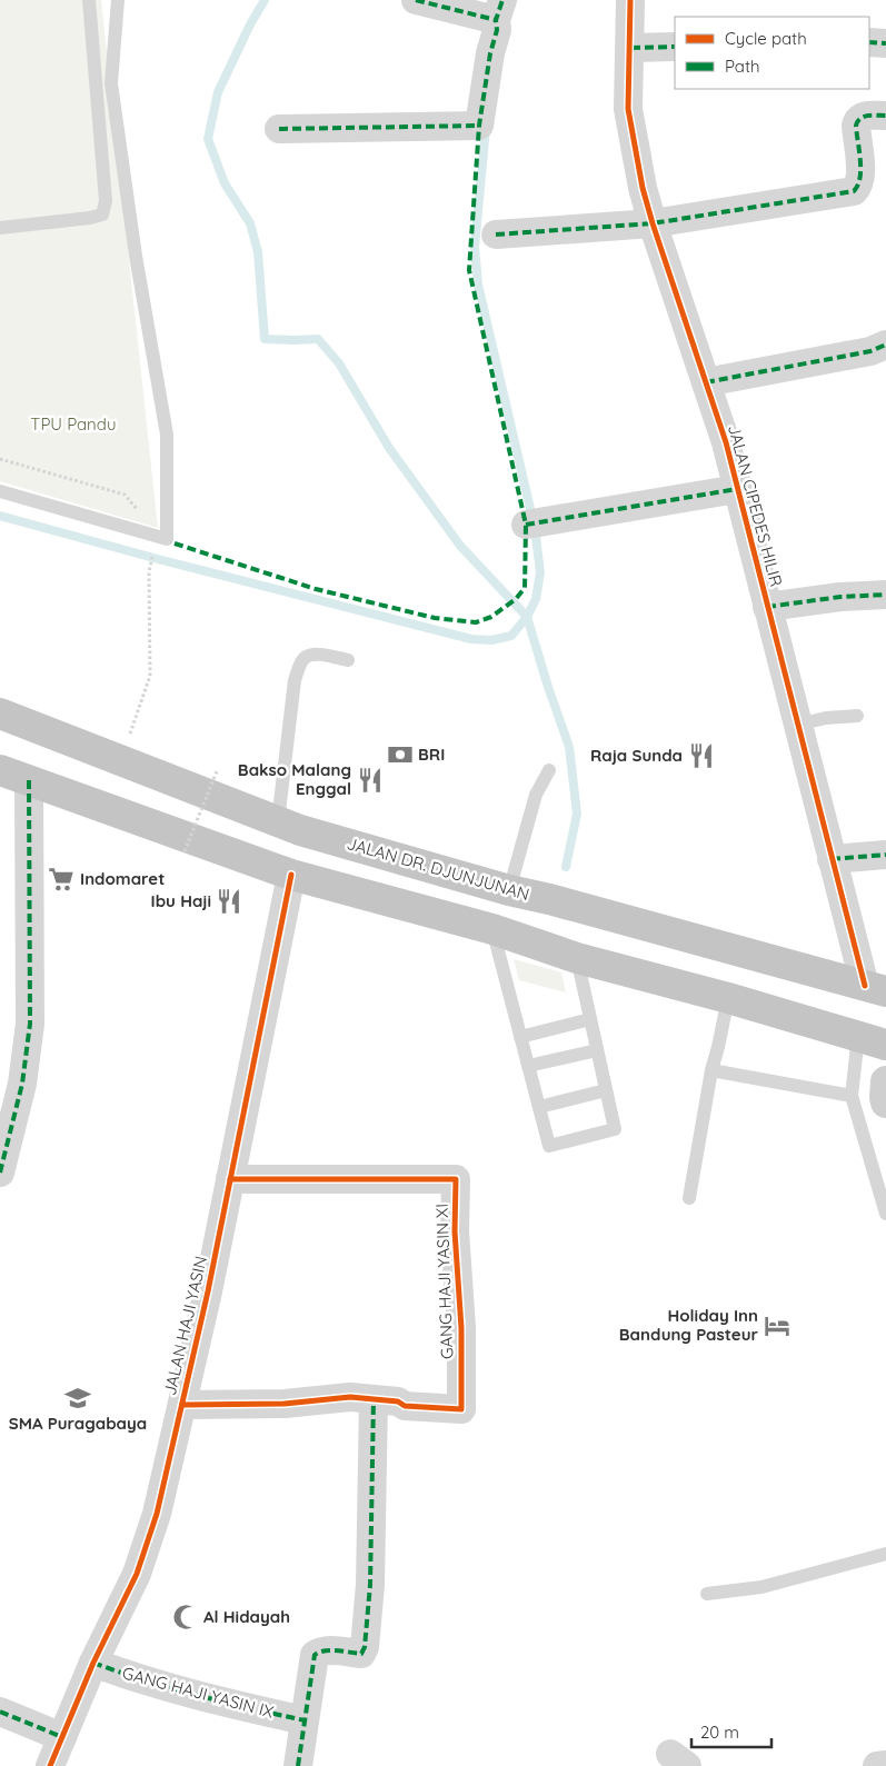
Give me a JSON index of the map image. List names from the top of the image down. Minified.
{"streets":{"highway":["JALAN DR. DJUNJUNAN"],"street":["JALAN CIPEDES HILIR","GANG HAJI YASIN XI","JALAN HAJI YASIN","GANG HAJI YASIN IX"]},"crossings":[["JALAN CIPEDES HILIR","JALAN DR. DJUNJUNAN"],["GANG HAJI YASIN XI","JALAN HAJI YASIN"],["JALAN HAJI YASIN","GANG HAJI YASIN IX"]],"parks":["TPU Pandu"],"places":{"bank":["BRI"],"restaurant":["Raja Sunda","Bakso Malang Enggal","Ibu Haji"],"supermarket":["Indomaret"],"hotel":["Holiday Inn Bandung Pasteur"],"school or university":["SMA Puragabaya"],"mosque":["Al Hidayah"]},"legend":["Cycle path","Path"],"scale_bar":"20 m"}
